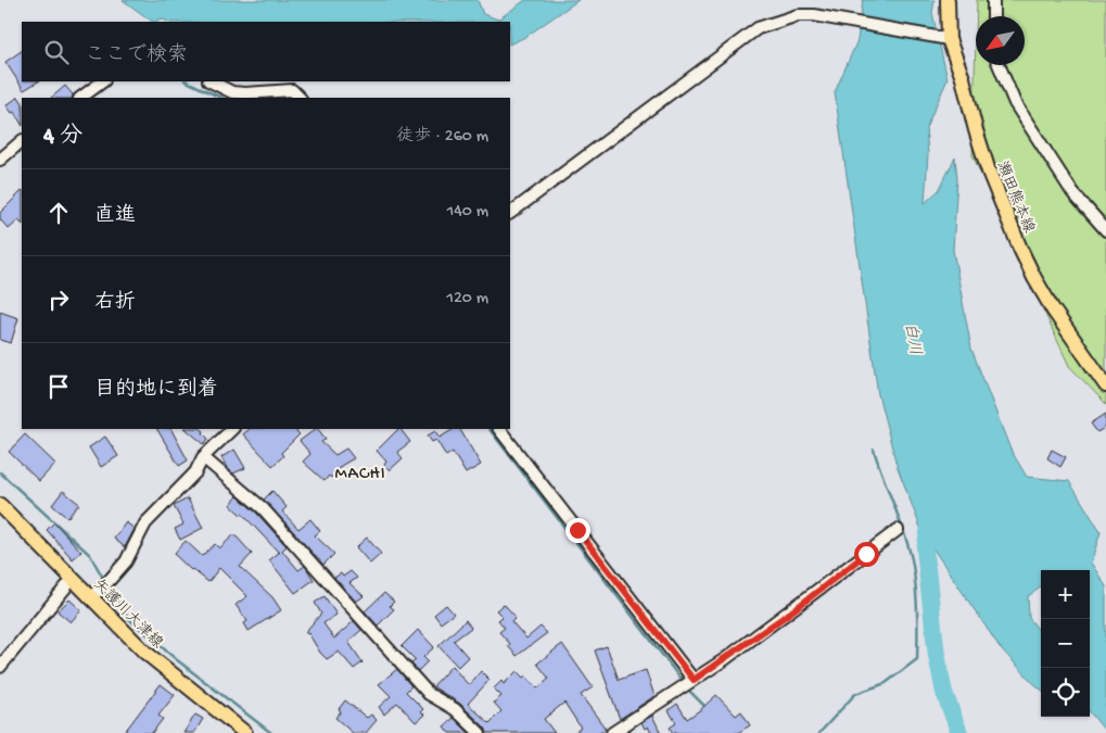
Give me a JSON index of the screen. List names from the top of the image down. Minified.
{"streets":{"main road":["瀬田熊本線","矢護川大津線"]},"districts":["MACHI"],"water":["白川"],"north":"bottom left","page":{"search":"ここで検索","heading":["4 分","徒歩 · 260 m"],"list":[["直進","140 m"],["右折","120 m"],"目的地に到着"],"map_buttons":["+","−"]}}
